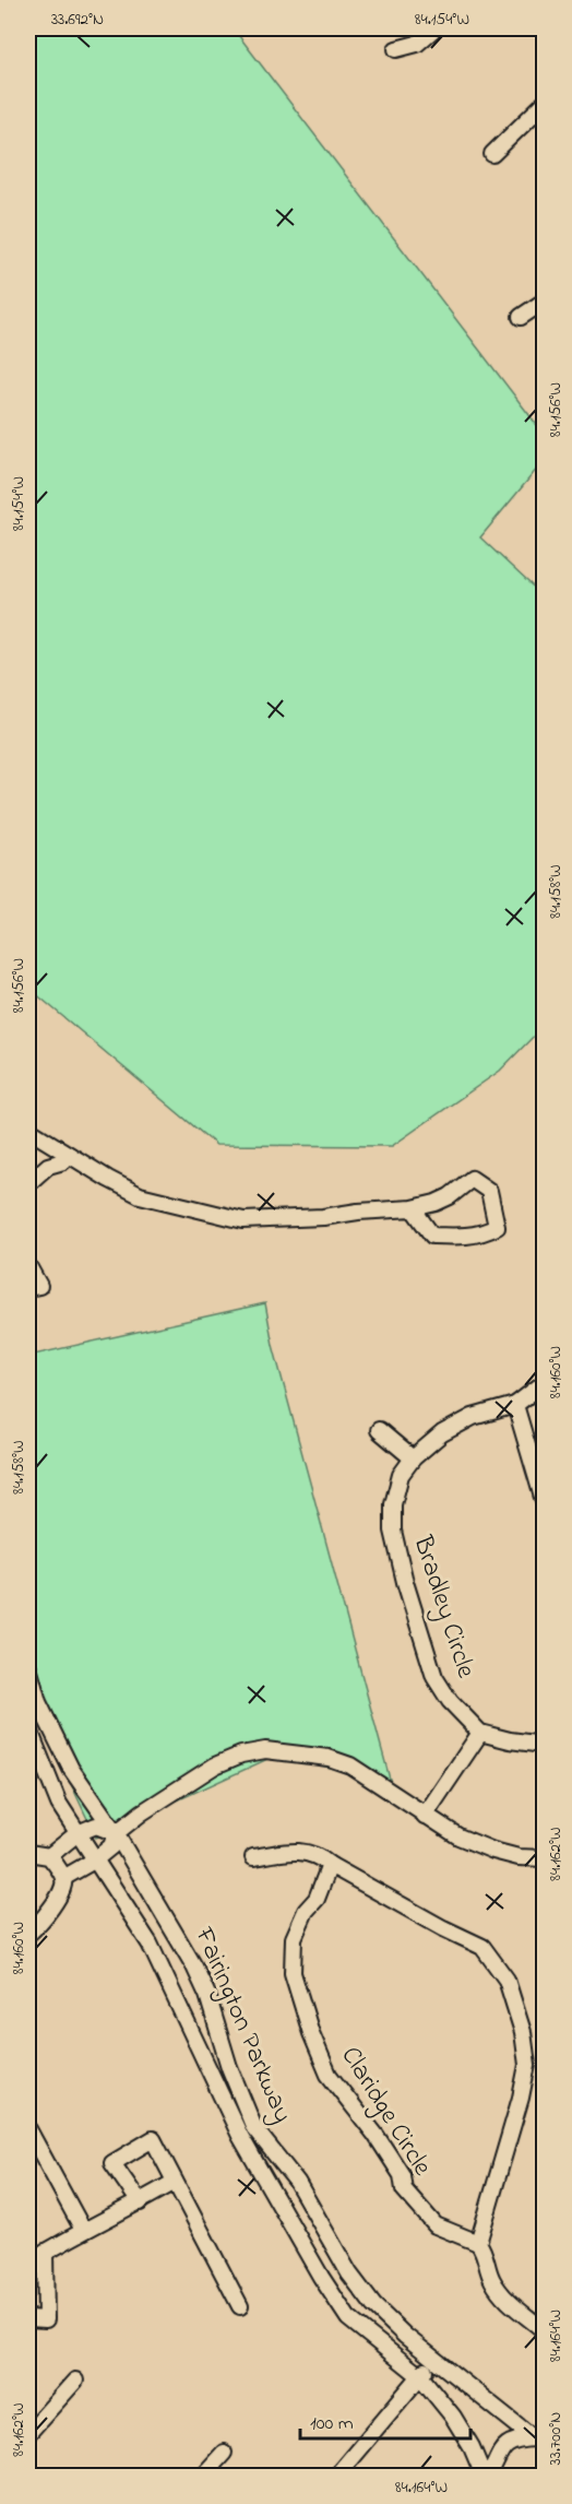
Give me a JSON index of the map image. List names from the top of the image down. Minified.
{"streets":{"street":["Bradley Circle","Fairington Parkway","Claridge Circle"]},"scale_bar":"100 m","coordinates":["33.692°N","84.154°W","84.156°W","84.158°W","84.160°W","84.162°W","84.164°W","33.700°N"]}
